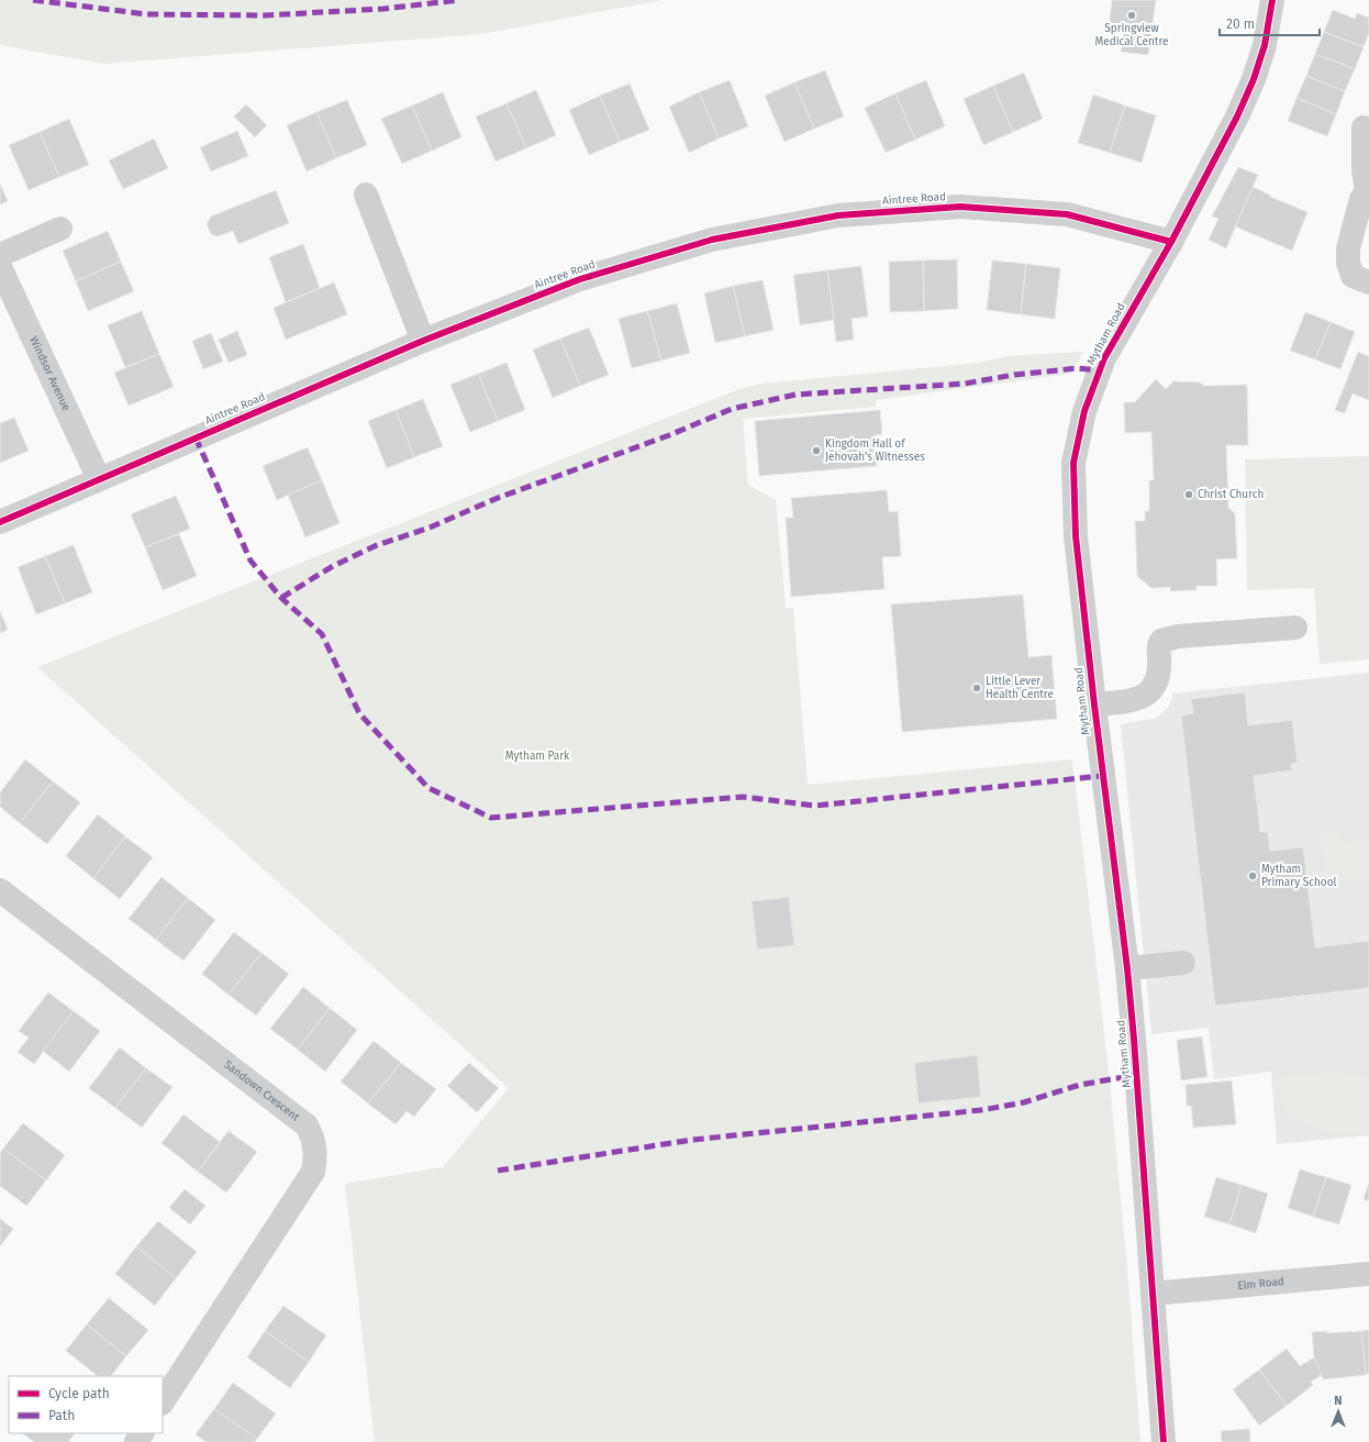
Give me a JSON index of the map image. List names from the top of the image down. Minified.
{"streets":{"street":["Aintree Road","Mytham Road","Windsor Avenue","Sandown Crescent","Elm Road"]},"crossings":[["Aintree Road","Mytham Road"],["Aintree Road","Windsor Avenue"],["Mytham Road","Elm Road"]],"parks":["Mytham Park"],"places":["Springview Medical Centre","Kingdom Hall of Jehovah's Witnesses","Christ Church","Little Lever Health Centre","Mytham Primary School"],"legend":["Cycle path","Path"],"scale_bar":"20 m","north":"top"}
